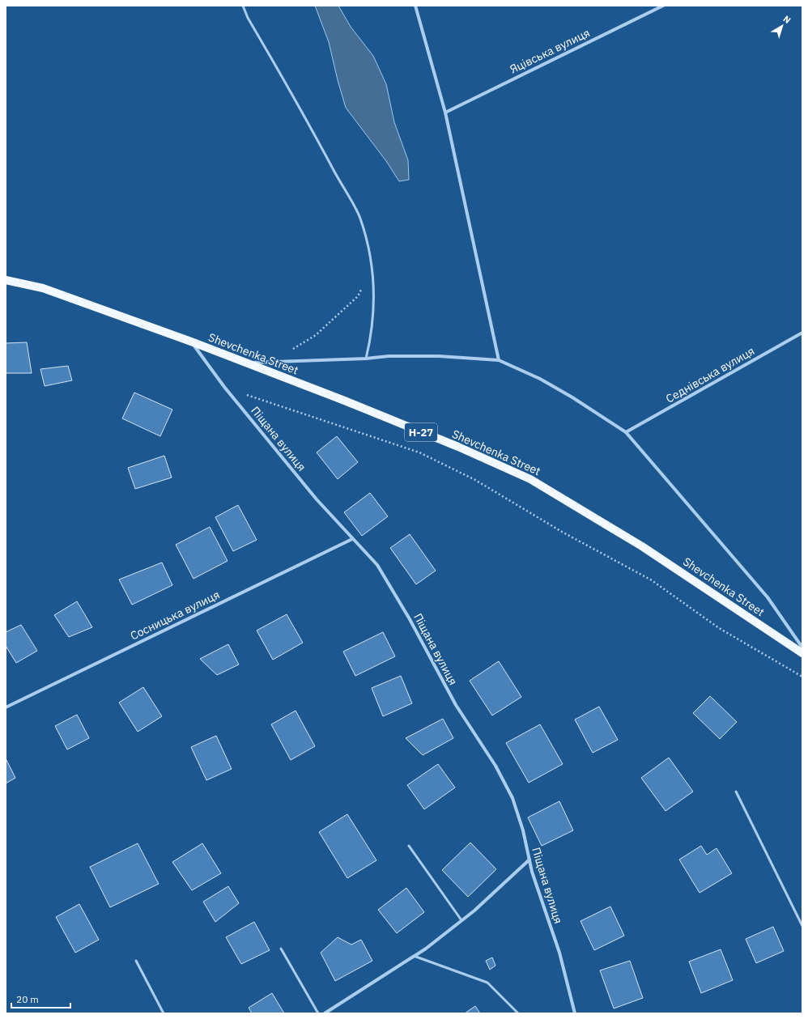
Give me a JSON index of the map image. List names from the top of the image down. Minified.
{"streets":{"main road":["Shevchenka Street","Н-27"],"street":["Яцівська вулиця","Седнівська вулиця","Піщана вулиця","Сосницька вулиця"]},"crossings":[["Shevchenka Street","Піщана вулиця"],["Піщана вулиця","Сосницька вулиця"]],"scale_bar":"20 m","north":"top right"}
